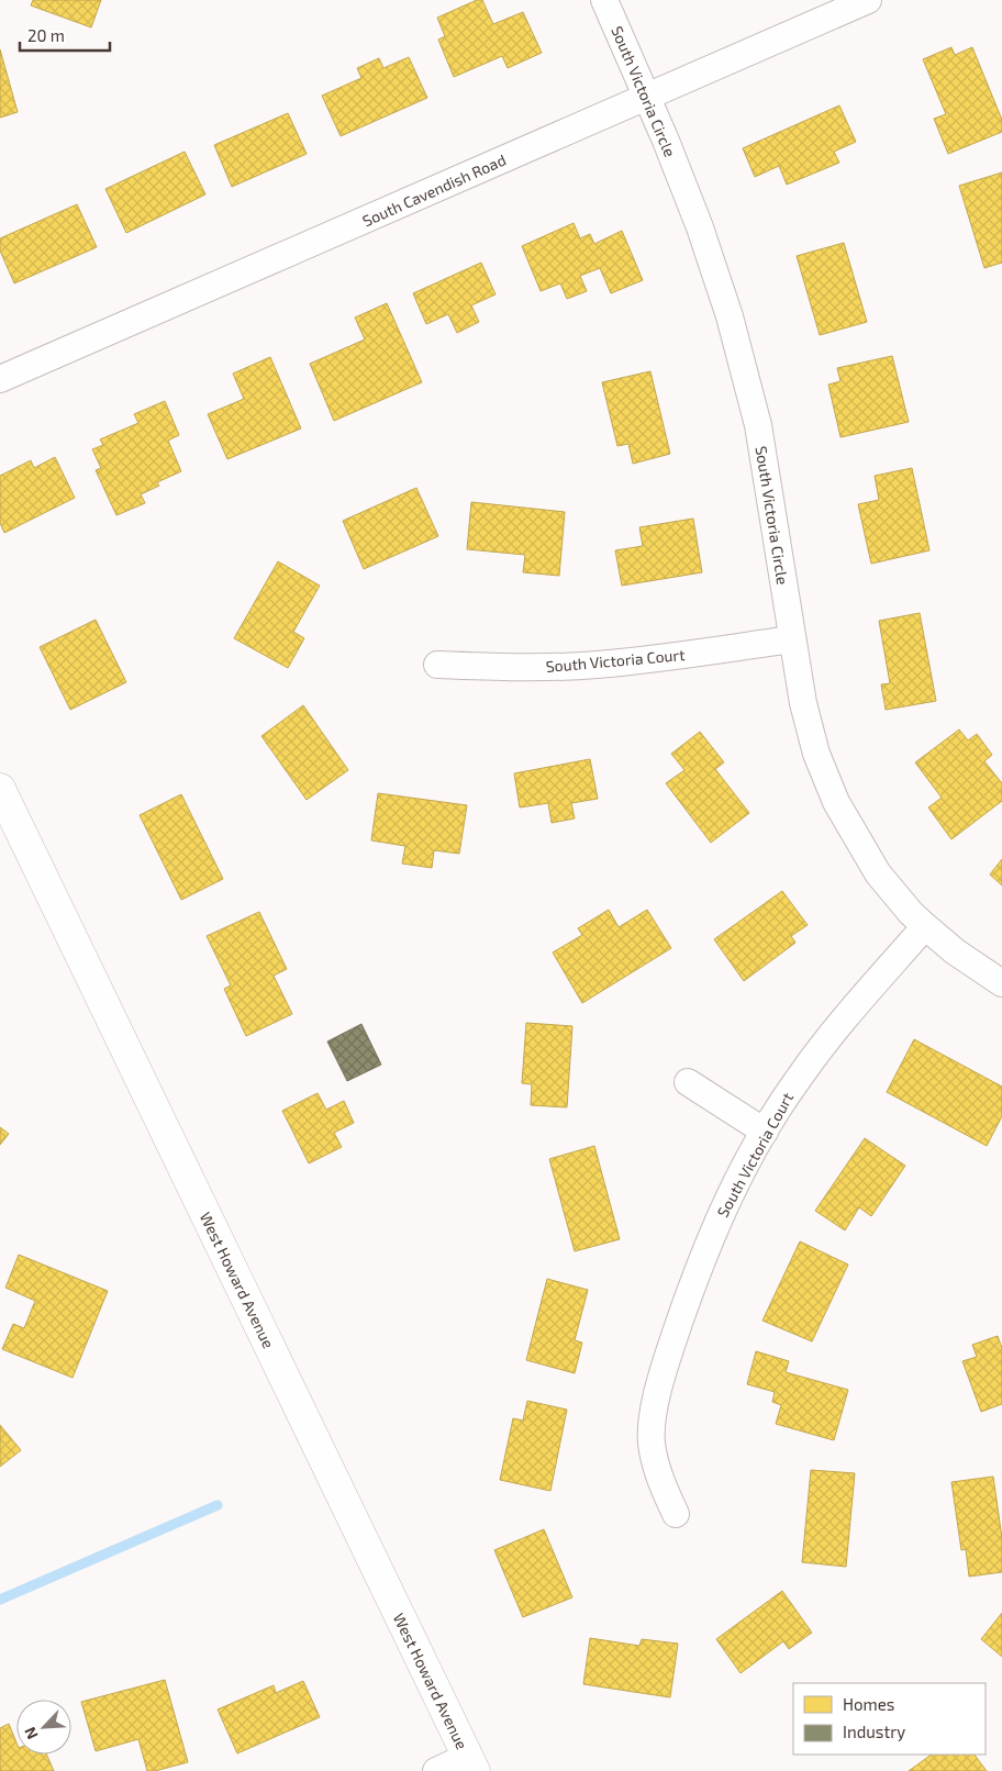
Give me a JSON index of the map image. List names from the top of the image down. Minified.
{"streets":{"street":["South Victoria Circle","South Cavendish Road","South Victoria Court","West Howard Avenue"]},"crossings":[["South Victoria Circle","South Cavendish Road"],["South Victoria Circle","South Victoria Court"]],"legend":["Homes","Industry"],"scale_bar":"20 m","north":"bottom left"}
